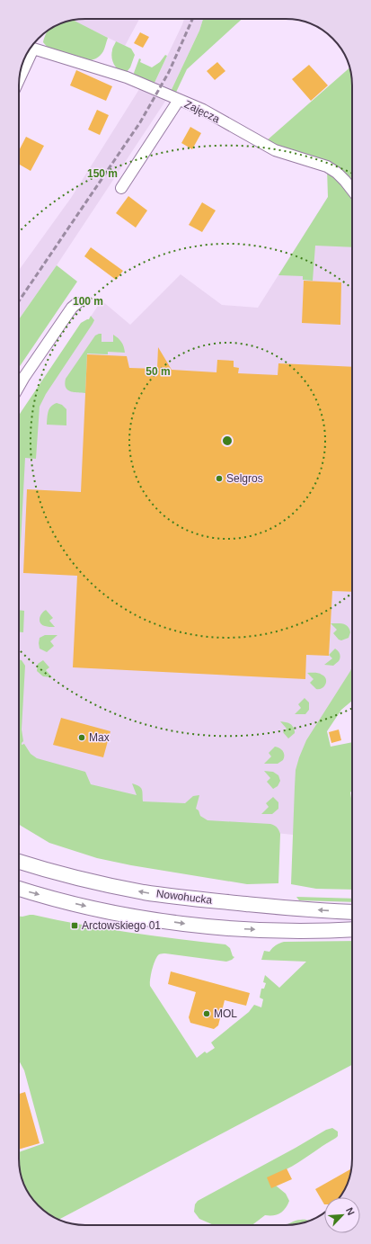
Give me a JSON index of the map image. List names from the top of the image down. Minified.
{"streets":{"main road":["Nowohucka"],"street":["Zajęcza"]},"places":{"other":["Selgros","Max","MOL"],"transit":["Arctowskiego 01"]},"north":"top right","rings":["150 m","100 m","50 m"]}
